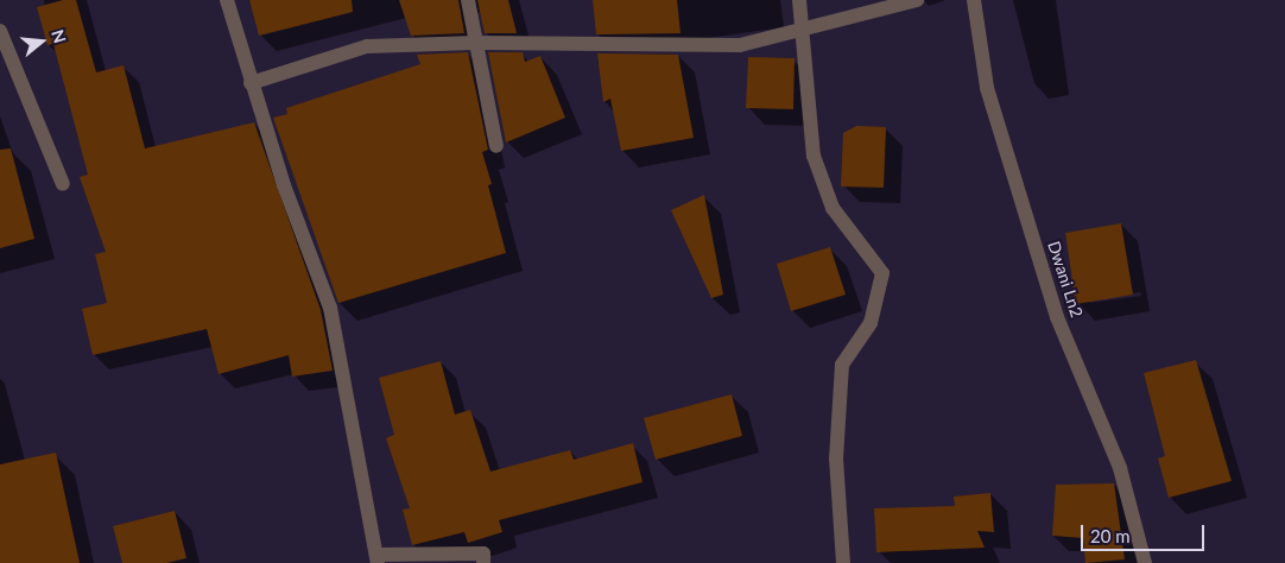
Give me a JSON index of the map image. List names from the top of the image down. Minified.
{"streets":{"street":["Dwani Ln2"]},"scale_bar":"20 m","north":"right"}
